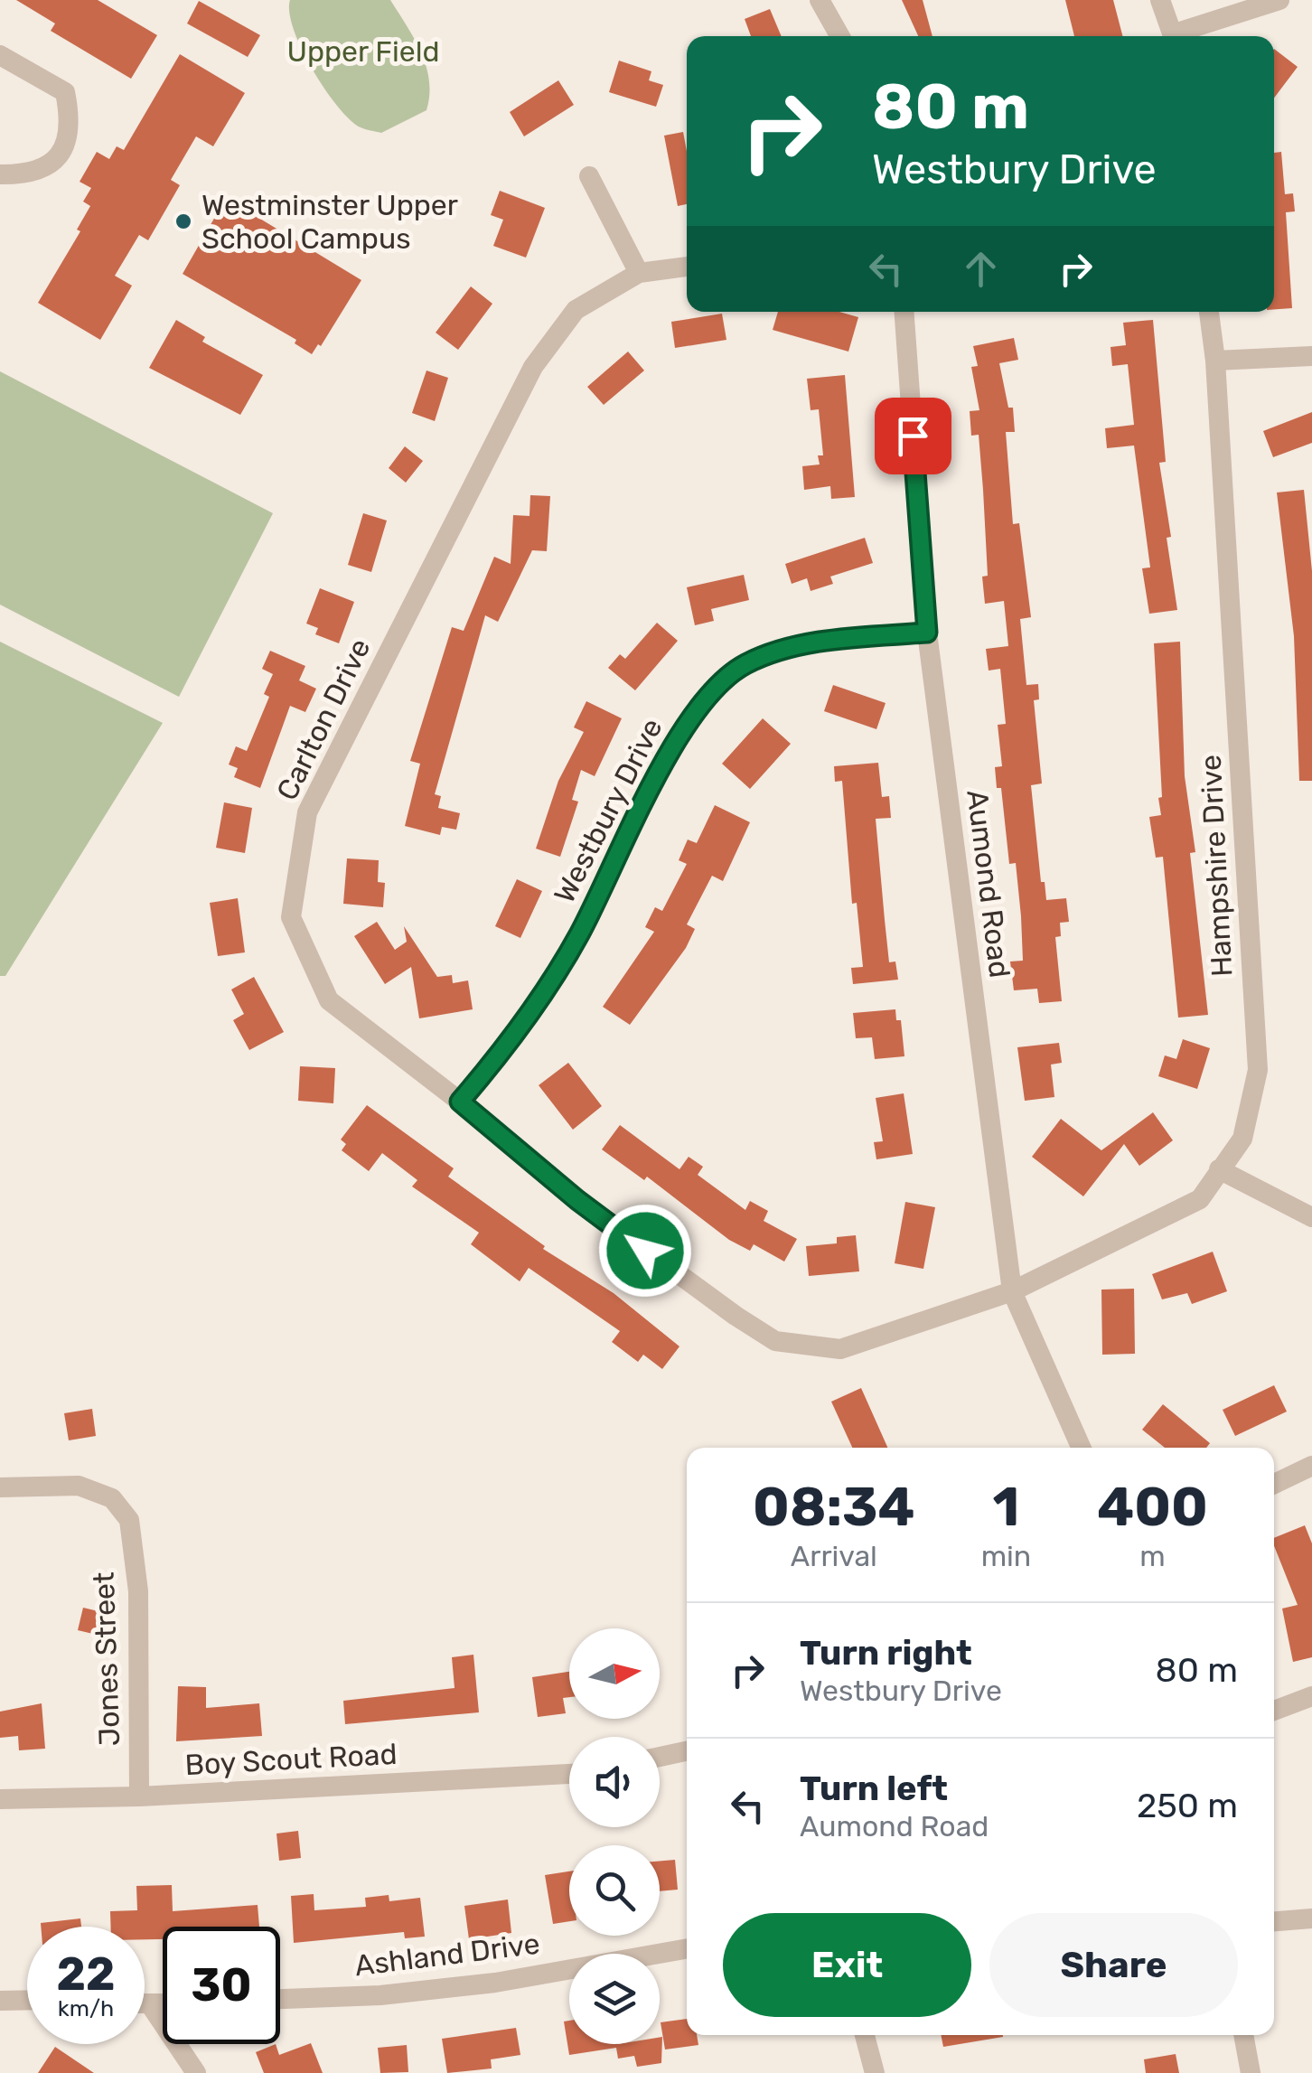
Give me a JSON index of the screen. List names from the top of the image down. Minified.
{"streets":{"street":["Carlton Drive","Westbury Drive","Hampshire Drive","Aumond Road","Jones Street","Boy Scout Road","Ashland Drive"]},"crossings":[["Carlton Drive","Westbury Drive"],["Carlton Drive","Hampshire Drive"],["Carlton Drive","Aumond Road"],["Westbury Drive","Aumond Road"],["Hampshire Drive","Aumond Road"],["Jones Street","Boy Scout Road"]],"parks":["Upper Field"],"places":["Westminster Upper School Campus"],"north":"right","page":{"turn":["80 m","Westbury Drive"],"eta":["08:34","Arrival","1","min","400","m"],"list":[{"name":"Turn right","note":"Westbury Drive","value":"80 m"},{"name":"Turn left","note":"Aumond Road","value":"250 m"}],"buttons":["Exit","Share"],"speed":"22 km/h","limit":"30"}}
